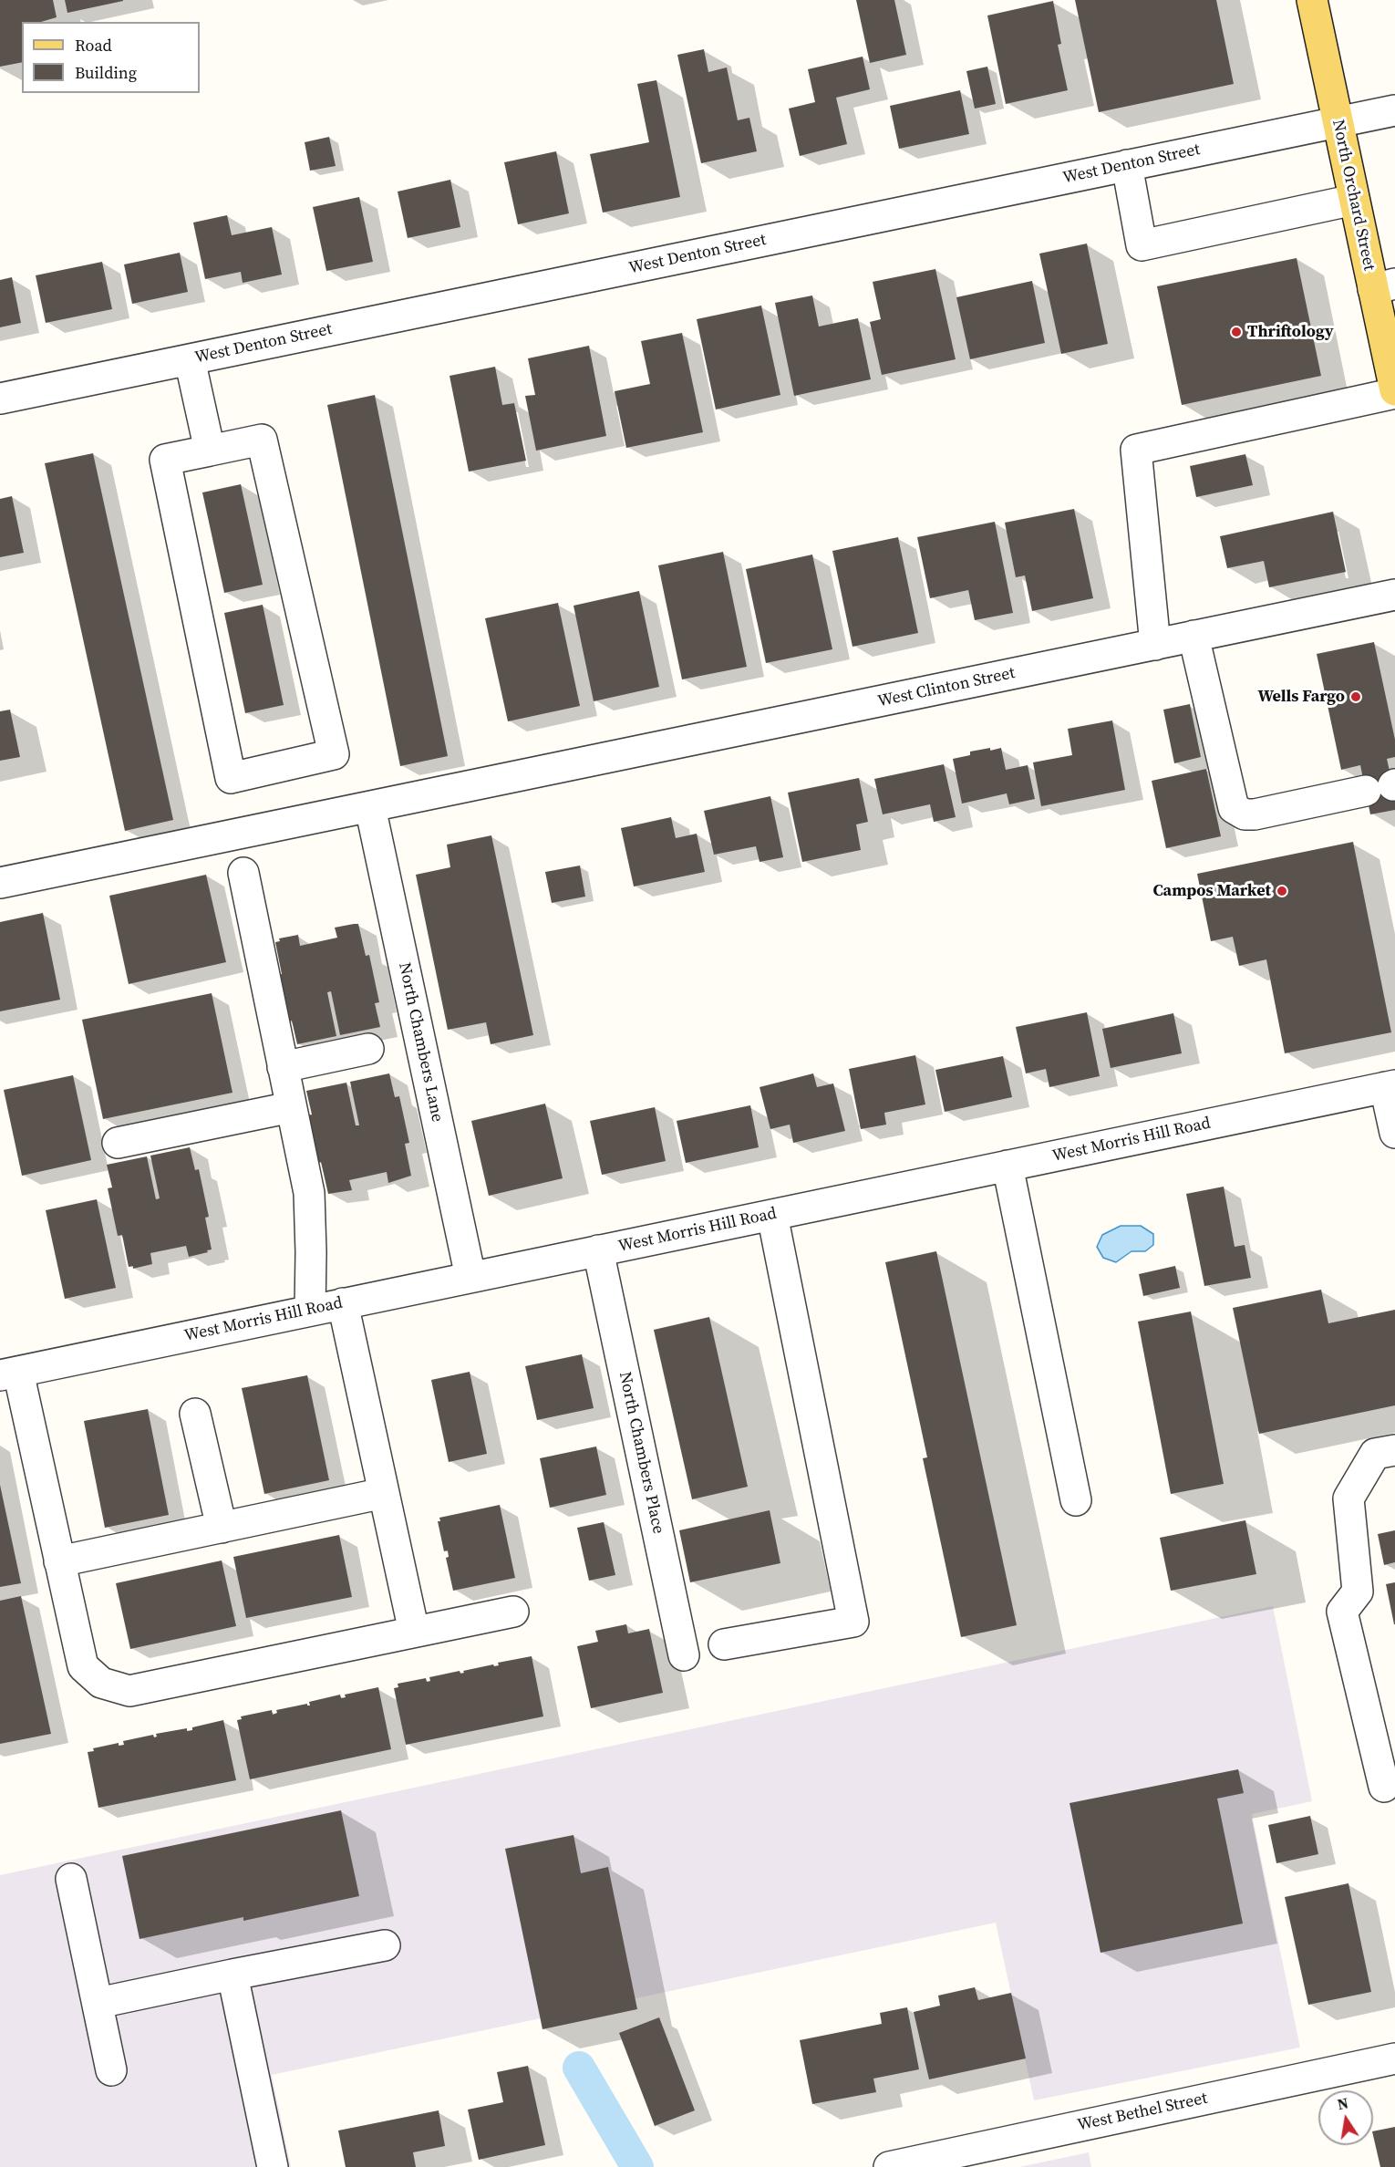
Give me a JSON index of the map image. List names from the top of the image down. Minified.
{"streets":{"main road":["North Orchard Street"],"street":["West Denton Street","West Clinton Street","North Chambers Lane","West Morris Hill Road","North Chambers Place","West Bethel Street"]},"crossings":[["West Denton Street","North Orchard Street"],["West Clinton Street","North Chambers Lane"],["North Chambers Lane","West Morris Hill Road"],["West Morris Hill Road","North Chambers Place"]],"places":["Thriftology","Wells Fargo","Campos Market"],"legend":["Road","Building"],"north":"top"}
